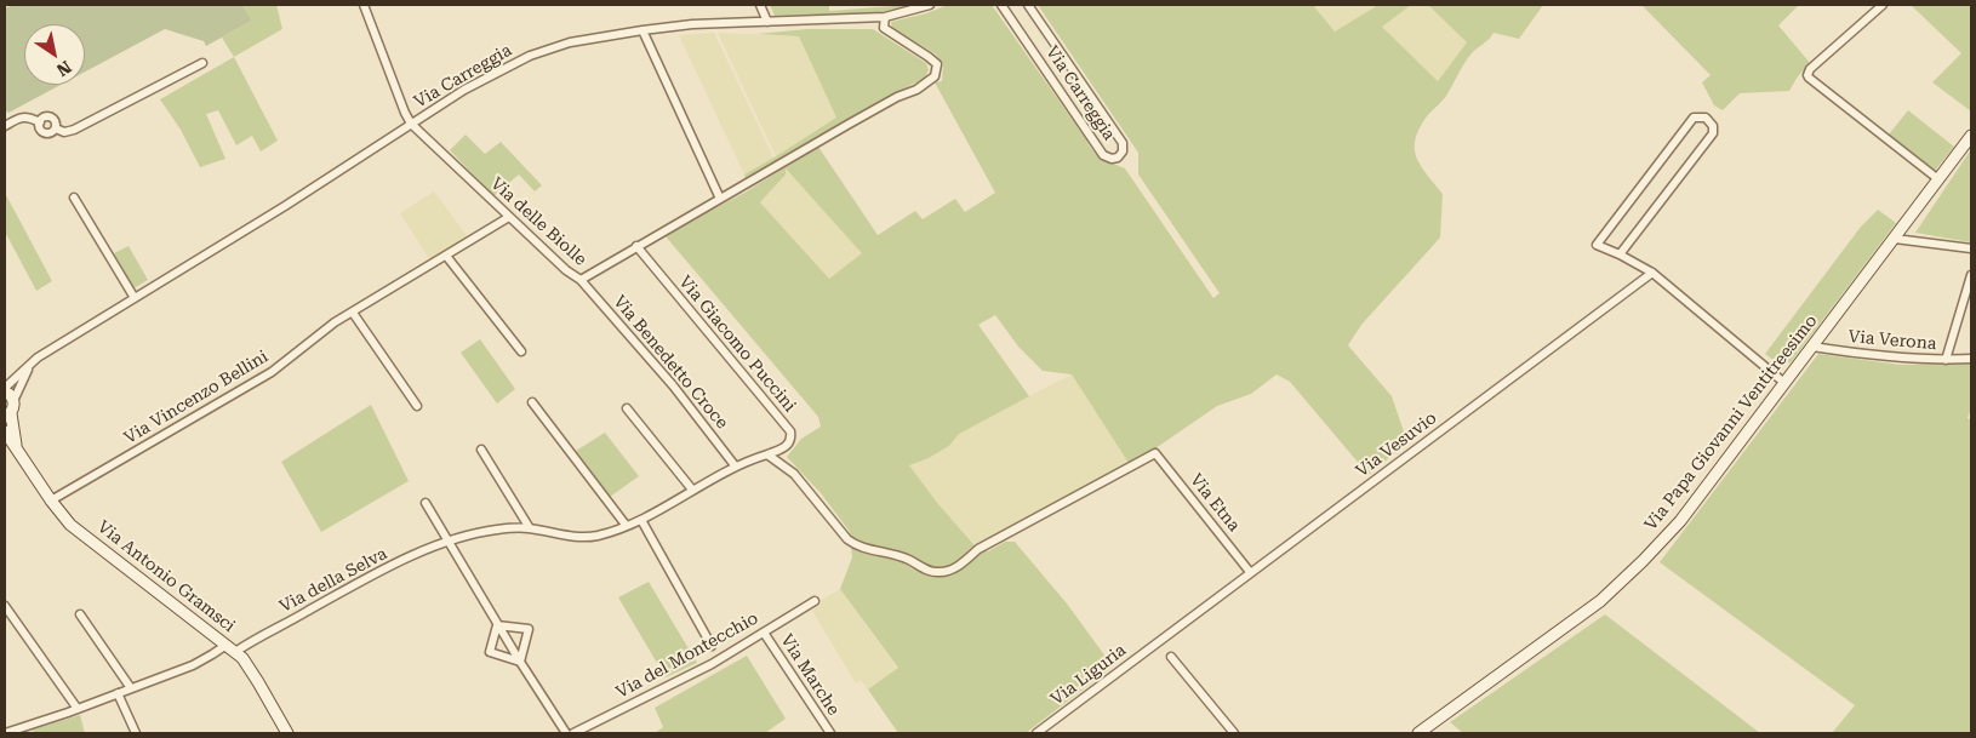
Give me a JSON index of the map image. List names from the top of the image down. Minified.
{"streets":{"street":["Via Carreggia","Via delle Biolle","Via Verona","Via Giacomo Puccini","Via Benedetto Croce","Via Vincenzo Bellini","Via Papa Giovanni Ventitreesimo","Via Vesuvio","Via Etna","Via Antonio Gramsci","Via della Selva","Via del Montecchio","Via Marche","Via Liguria"]},"crossings":[["Via Carreggia","Via delle Biolle"],["Via delle Biolle","Via Giacomo Puccini"],["Via delle Biolle","Via Benedetto Croce"],["Via delle Biolle","Via Vincenzo Bellini"],["Via Verona","Via Papa Giovanni Ventitreesimo"],["Via Giacomo Puccini","Via Etna"],["Via Giacomo Puccini","Via della Selva"],["Via Benedetto Croce","Via della Selva"],["Via Vincenzo Bellini","Via Antonio Gramsci"],["Via Vesuvio","Via Etna"],["Via Vesuvio","Via Liguria"],["Via Etna","Via della Selva"],["Via Antonio Gramsci","Via della Selva"],["Via del Montecchio","Via Marche"]],"north":"bottom right"}
